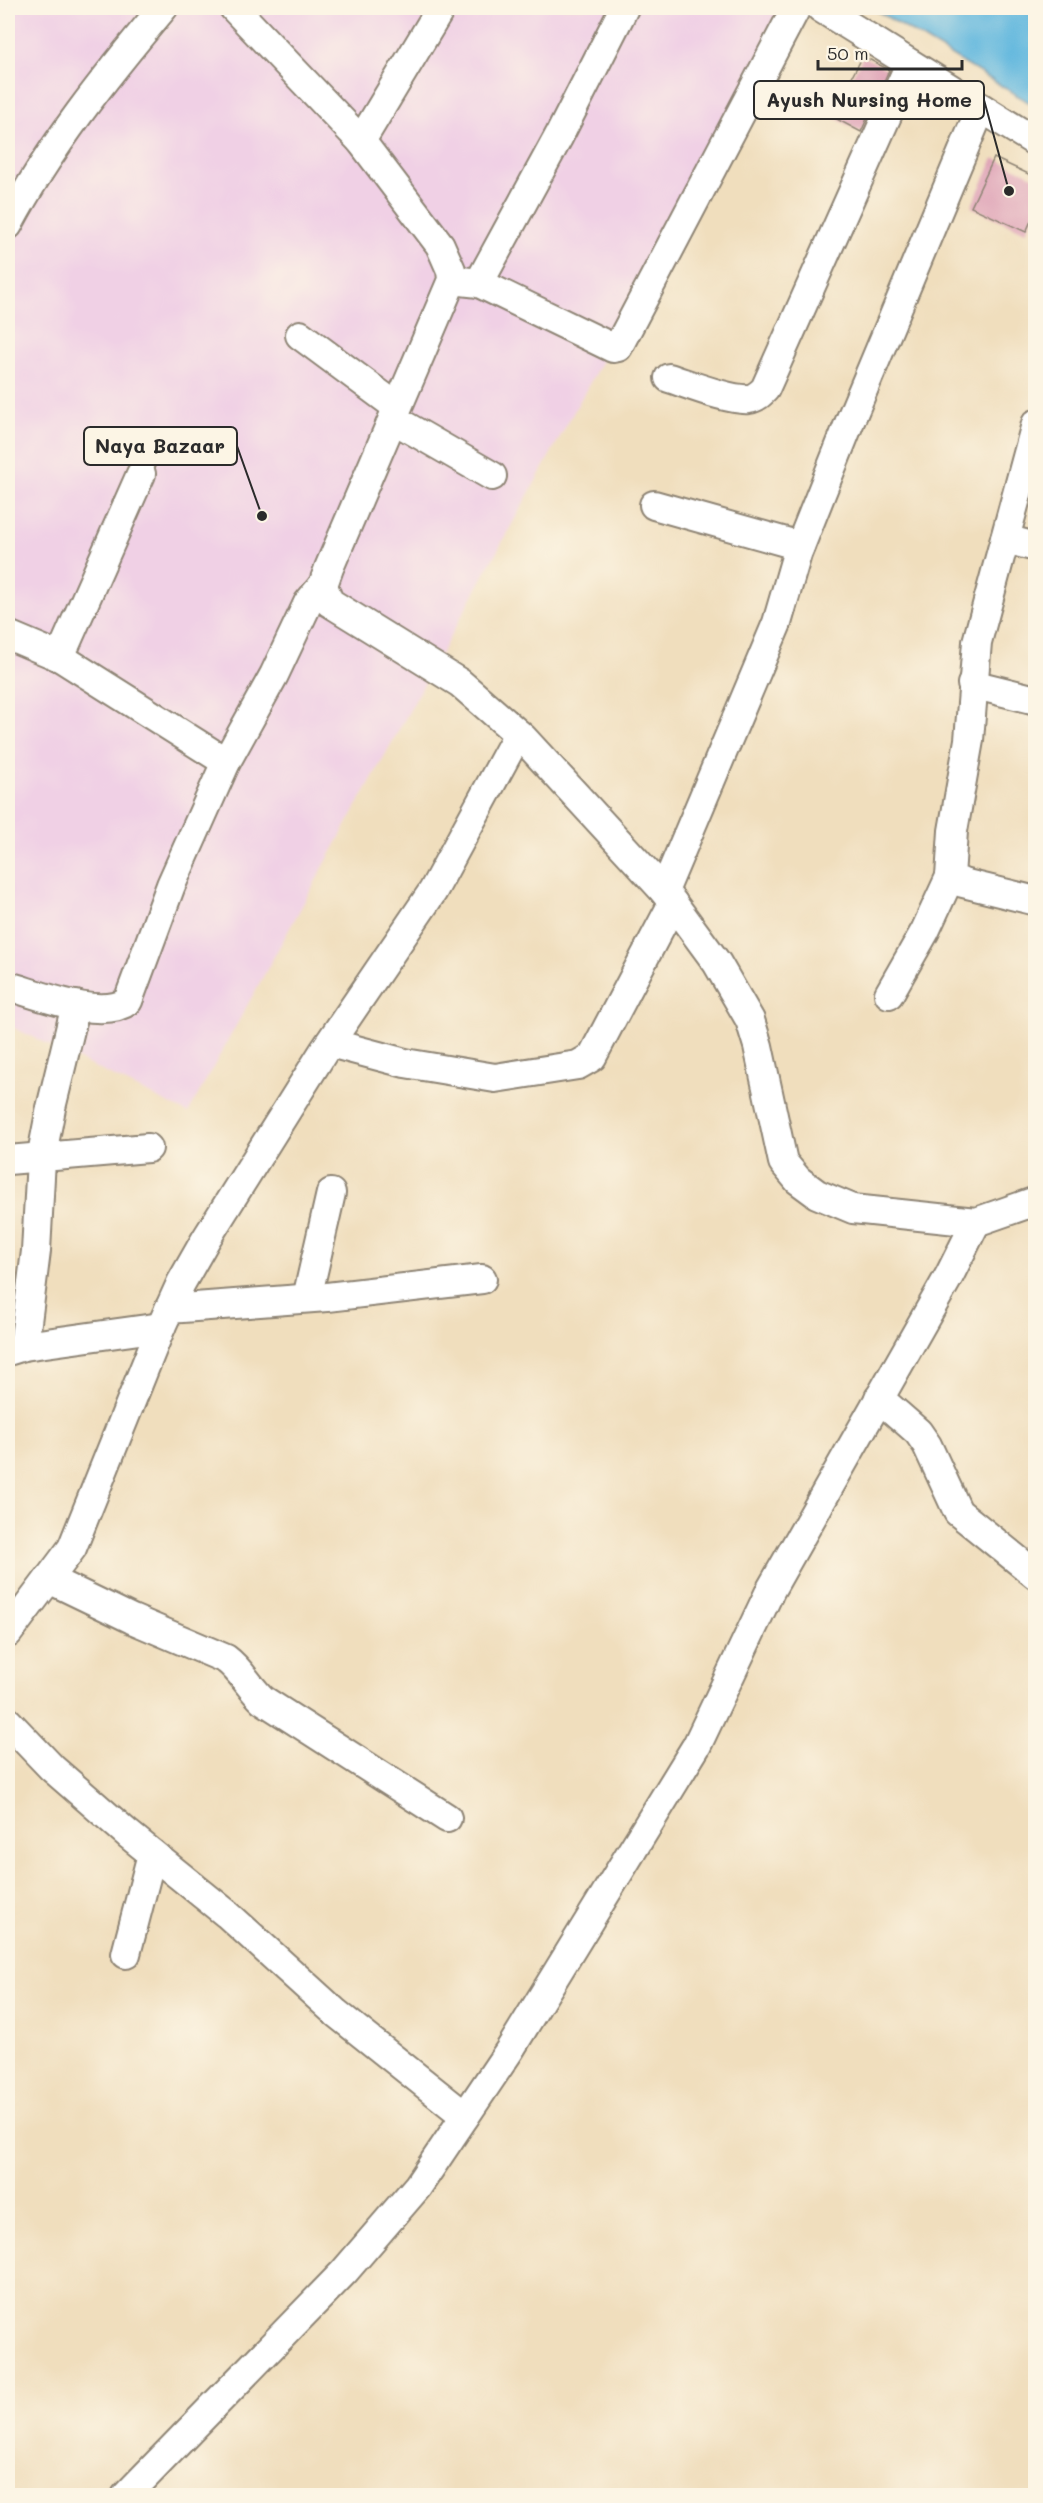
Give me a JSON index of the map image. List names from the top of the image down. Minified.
{"places":["Ayush Nursing Home","Naya Bazaar"],"scale_bar":"50 m"}
